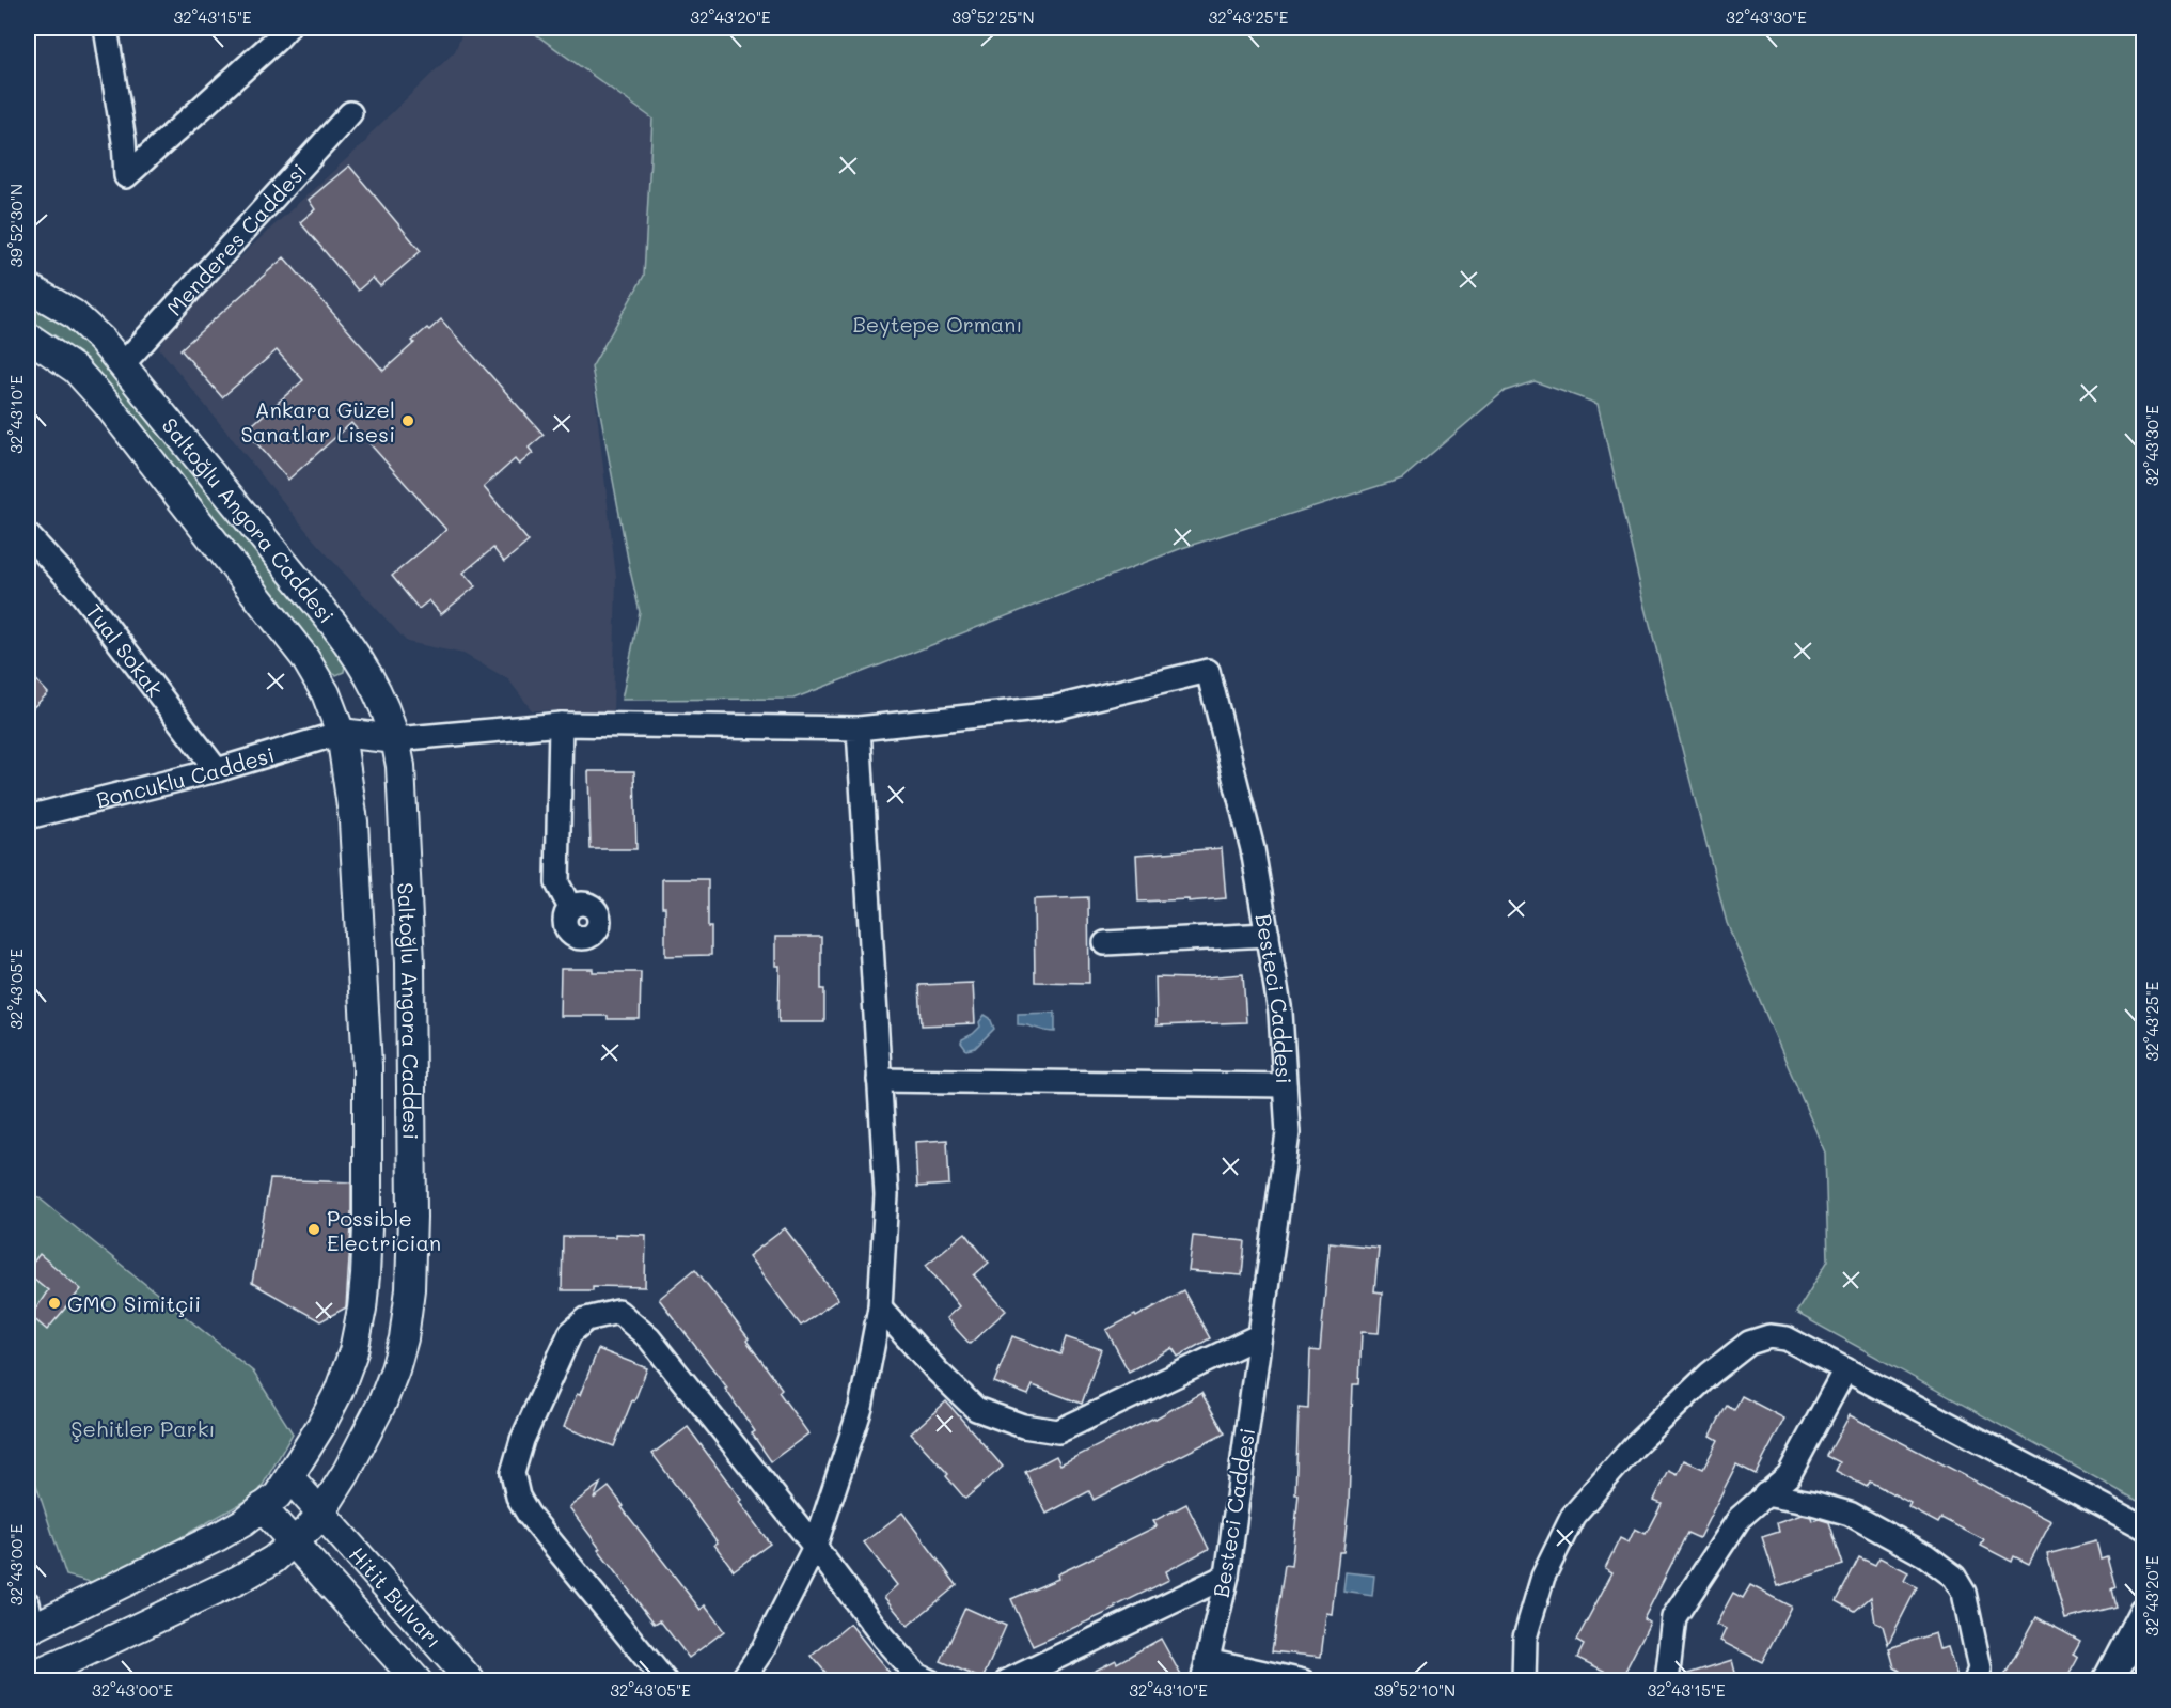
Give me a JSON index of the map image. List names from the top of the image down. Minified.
{"streets":{"street":["Menderes Caddesi","Saltoğlu Angora Caddesi","Tual Sokak","Boncuklu Caddesi","Besteci Caddesi","Hitit Bulvarı"]},"crossings":[["Menderes Caddesi","Saltoğlu Angora Caddesi"],["Saltoğlu Angora Caddesi","Boncuklu Caddesi"],["Saltoğlu Angora Caddesi","Hitit Bulvarı"],["Tual Sokak","Boncuklu Caddesi"]],"parks":["Beytepe Ormanı","Şehitler Parkı"],"places":["Ankara Güzel Sanatlar Lisesi","Possible Electrician","GMO Simitçii"],"coordinates":["32°43'15\"E","32°43'20\"E","39°52'25\"N","32°43'25\"E","32°43'30\"E","39°52'30\"N","32°43'10\"E","32°43'05\"E","32°43'00\"E","39°52'10\"N"]}
